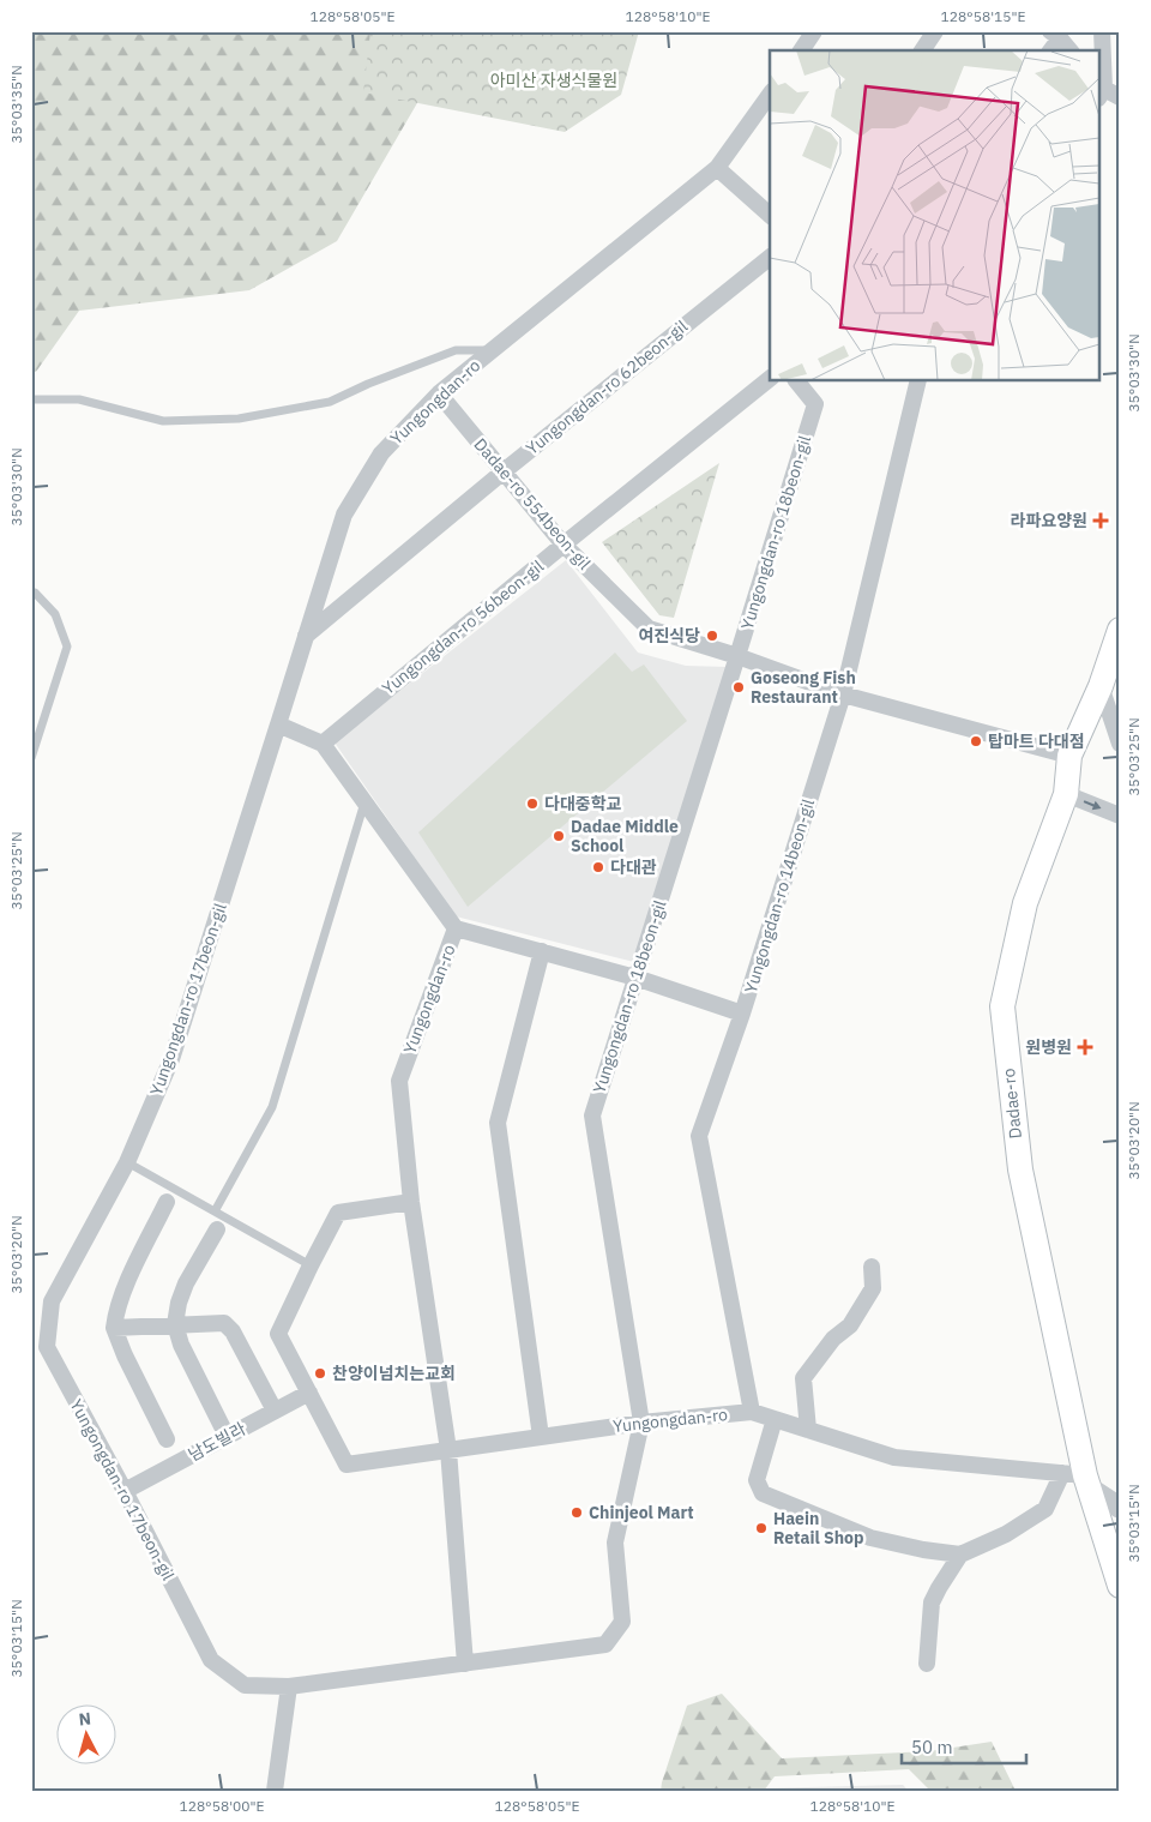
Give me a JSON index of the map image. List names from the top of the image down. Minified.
{"streets":{"main road":["Dadae-ro"],"street":["Yungongdan-ro 62beon-gil","Yungongdan-ro","Dadae-ro 554beon-gil","Yungongdan-ro 18beon-gil","Yungongdan-ro 56beon-gil","Yungongdan-ro 14beon-gil","Yungongdan-ro 17beon-gil","남도빌라"]},"crossings":[["Yungongdan-ro 62beon-gil","Yungongdan-ro"],["Yungongdan-ro 62beon-gil","Dadae-ro 554beon-gil"],["Yungongdan-ro","Dadae-ro 554beon-gil"],["Yungongdan-ro","Yungongdan-ro 18beon-gil"],["Yungongdan-ro","Yungongdan-ro 56beon-gil"],["Yungongdan-ro","Yungongdan-ro 14beon-gil"],["Yungongdan-ro","Yungongdan-ro 17beon-gil"],["Yungongdan-ro","Dadae-ro"],["Dadae-ro 554beon-gil","Yungongdan-ro 18beon-gil"],["Dadae-ro 554beon-gil","Yungongdan-ro 56beon-gil"],["Dadae-ro 554beon-gil","Yungongdan-ro 14beon-gil"],["Dadae-ro 554beon-gil","Dadae-ro"],["Yungongdan-ro 18beon-gil","Yungongdan-ro 17beon-gil"],["Yungongdan-ro 17beon-gil","남도빌라"]],"parks":["아미산 자생식물원"],"places":{"health":["라파요양원","원병원"],"other":["여진식당","Goseong Fish Restaurant","탑마트 다대점","다대중학교","Dadae Middle School","다대관","찬양이넘치는교회","Chinjeol Mart","Haein Retail Shop"]},"scale_bar":"50 m","north":"top","coordinates":["128°58'05\"E","128°58'10\"E","128°58'15\"E","35°03'35\"N","35°03'30\"N","35°03'25\"N","35°03'20\"N","35°03'15\"N","128°58'00\"E"]}
